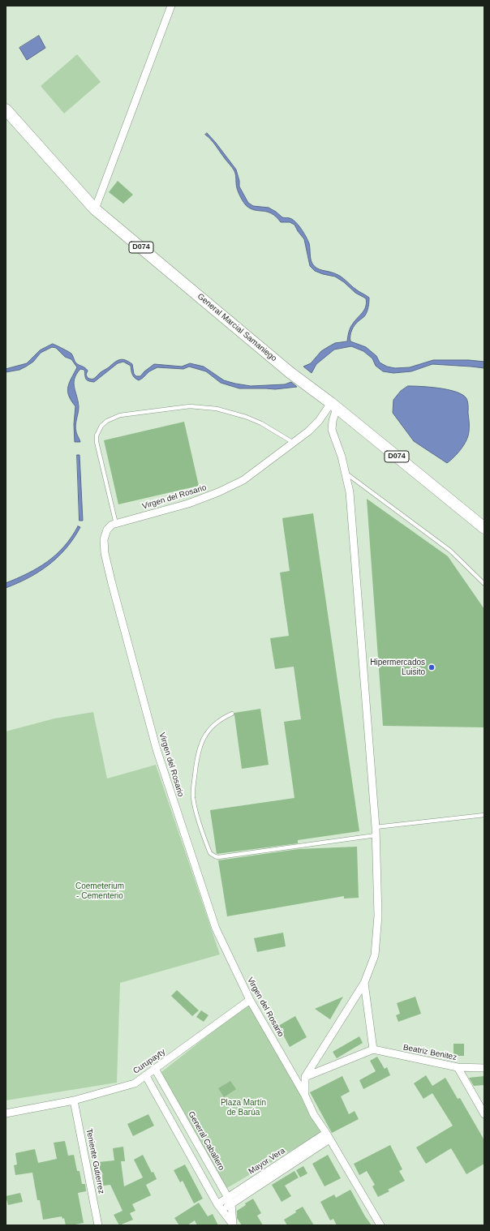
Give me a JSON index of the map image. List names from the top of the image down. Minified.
{"streets":{"main road":["D074","General Marcial Samaniego"],"street":["Virgen del Rosario","Beatriz Benitez","Curupayty","General Caballero","Teniente Gutierrez","Mayor Vera"]},"crossings":[["General Marcial Samaniego","Virgen del Rosario"],["Virgen del Rosario","Curupayty"],["Virgen del Rosario","Mayor Vera"],["Curupayty","General Caballero"],["Curupayty","Teniente Gutierrez"],["General Caballero","Mayor Vera"]],"parks":["Coemeterium - Cementerio","Plaza Martín de Barúa"],"places":["Hipermercados Luisito"]}
